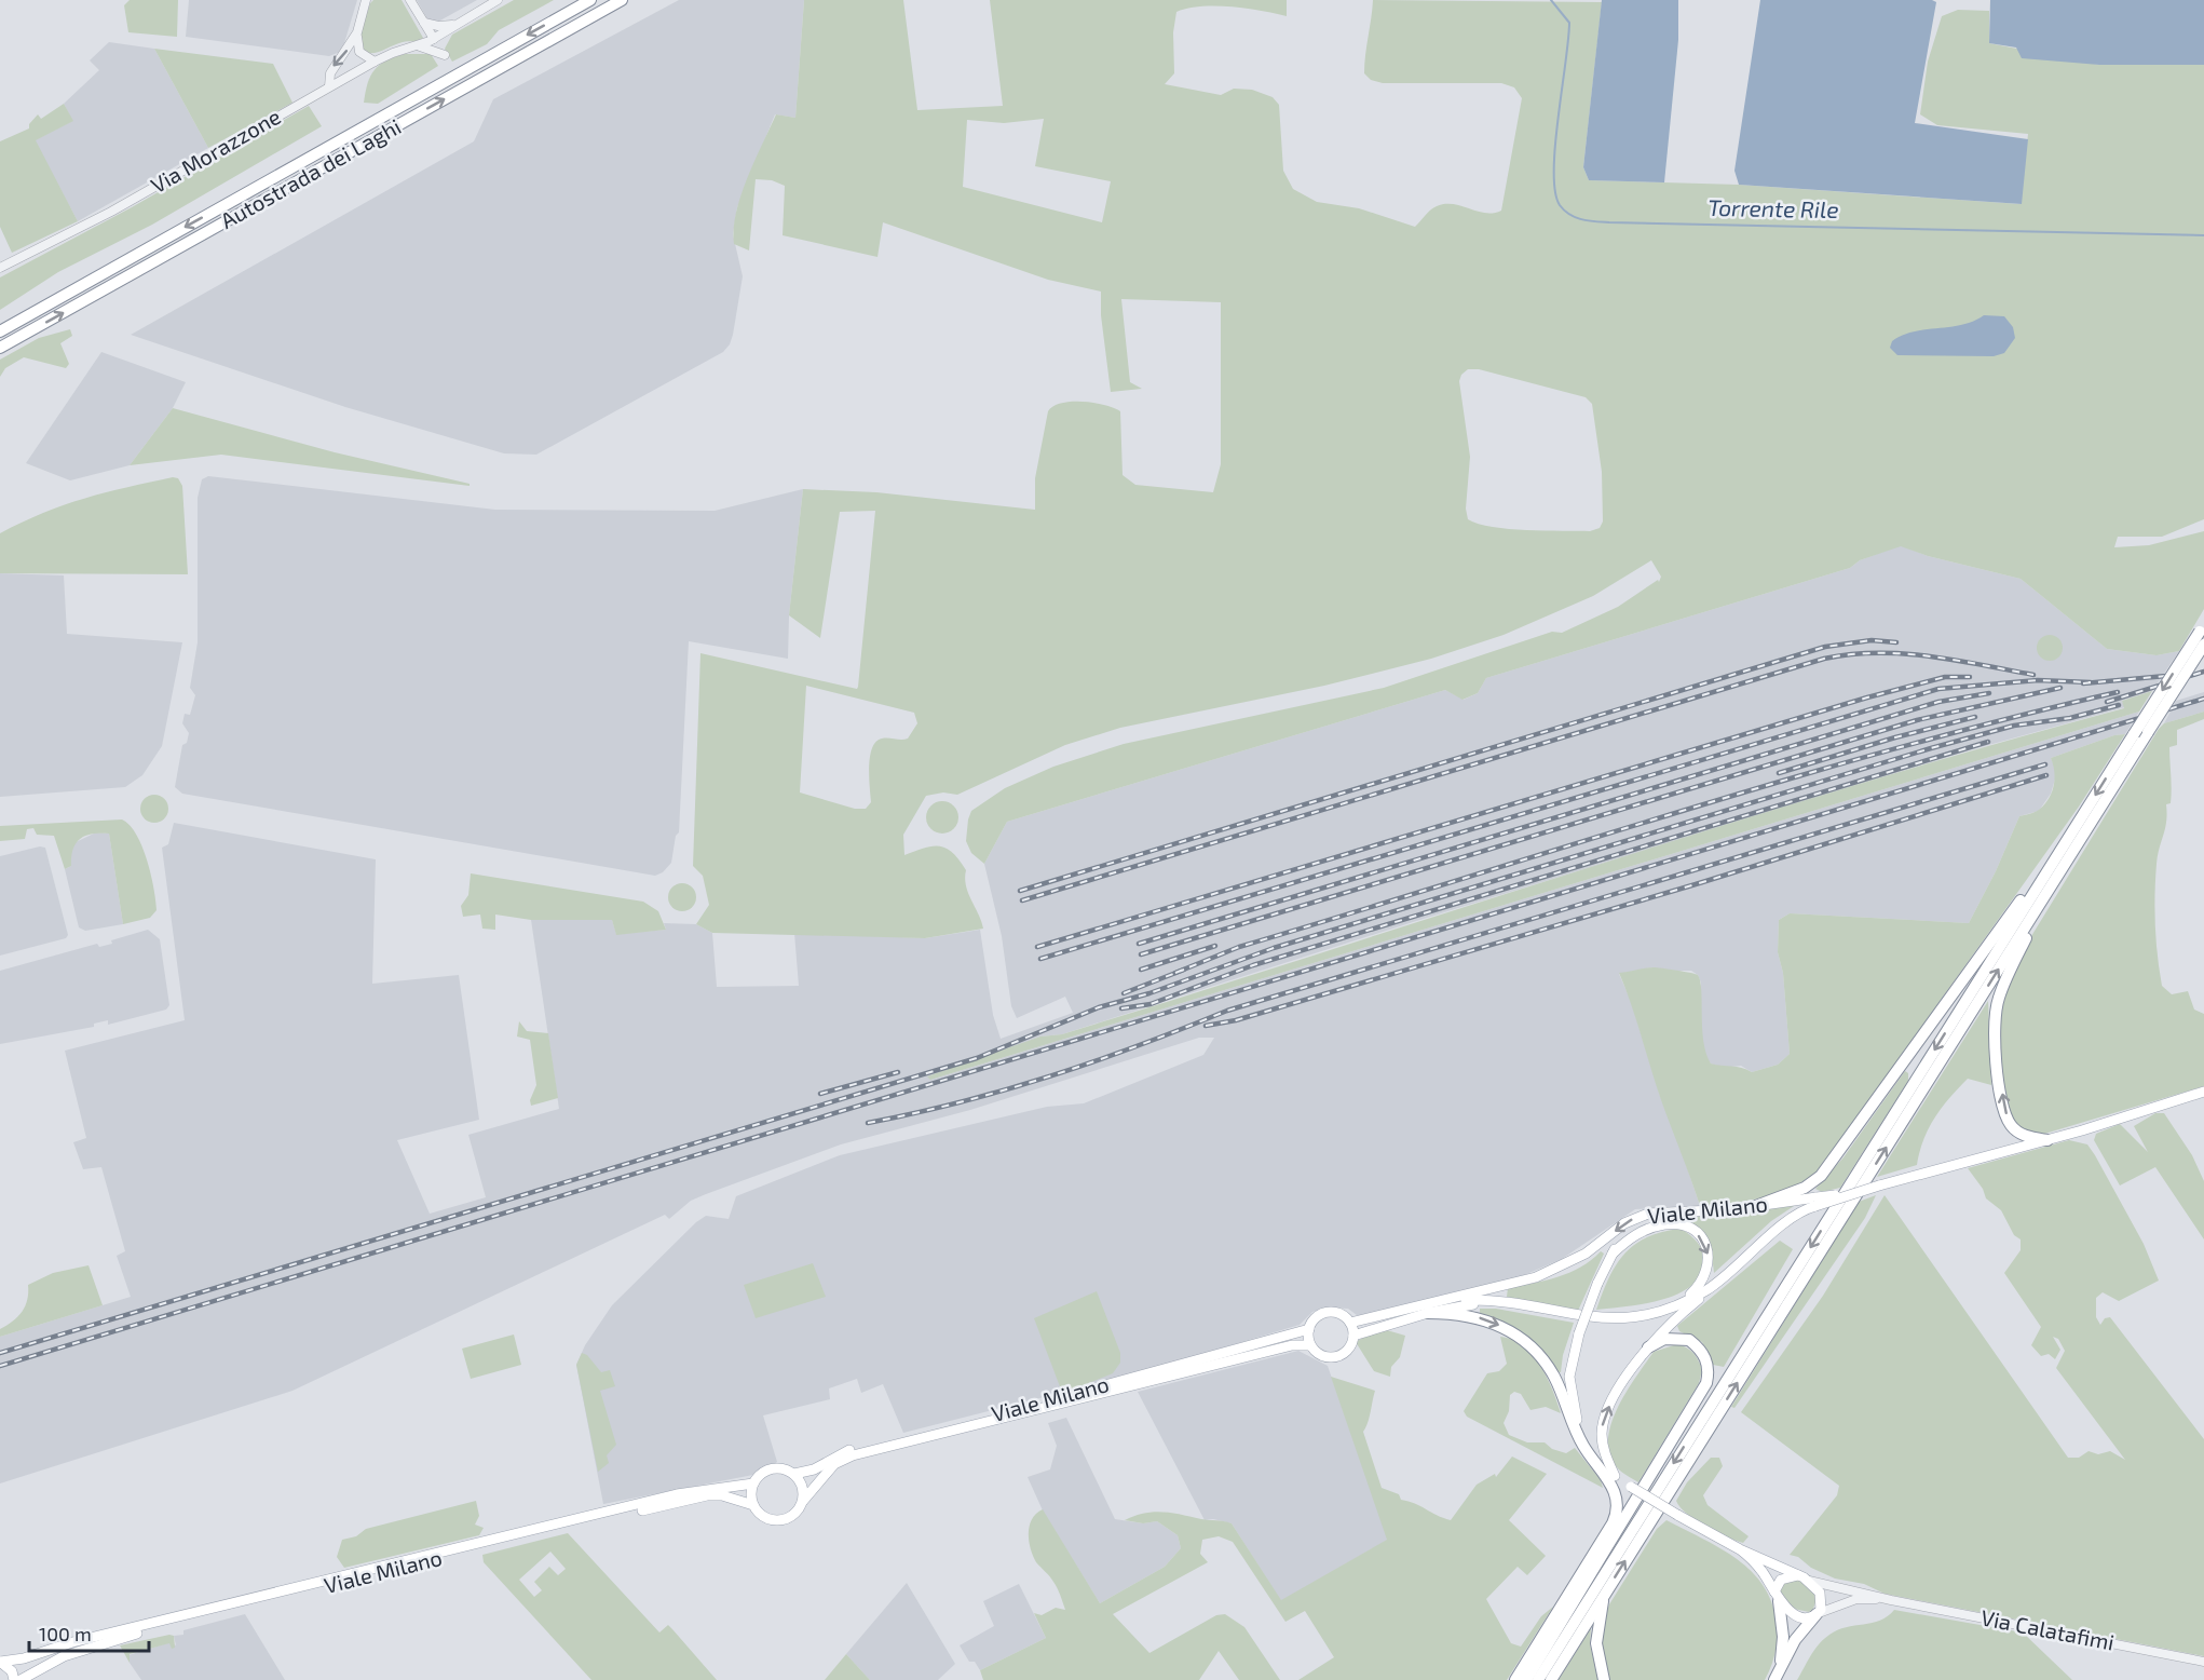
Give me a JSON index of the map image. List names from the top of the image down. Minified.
{"streets":{"highway":["Autostrada dei Laghi"],"main road":["Viale Milano"],"street":["Via Morazzone","Via Calatafimi"]},"water":["Torrente Rile"],"scale_bar":"100 m"}
